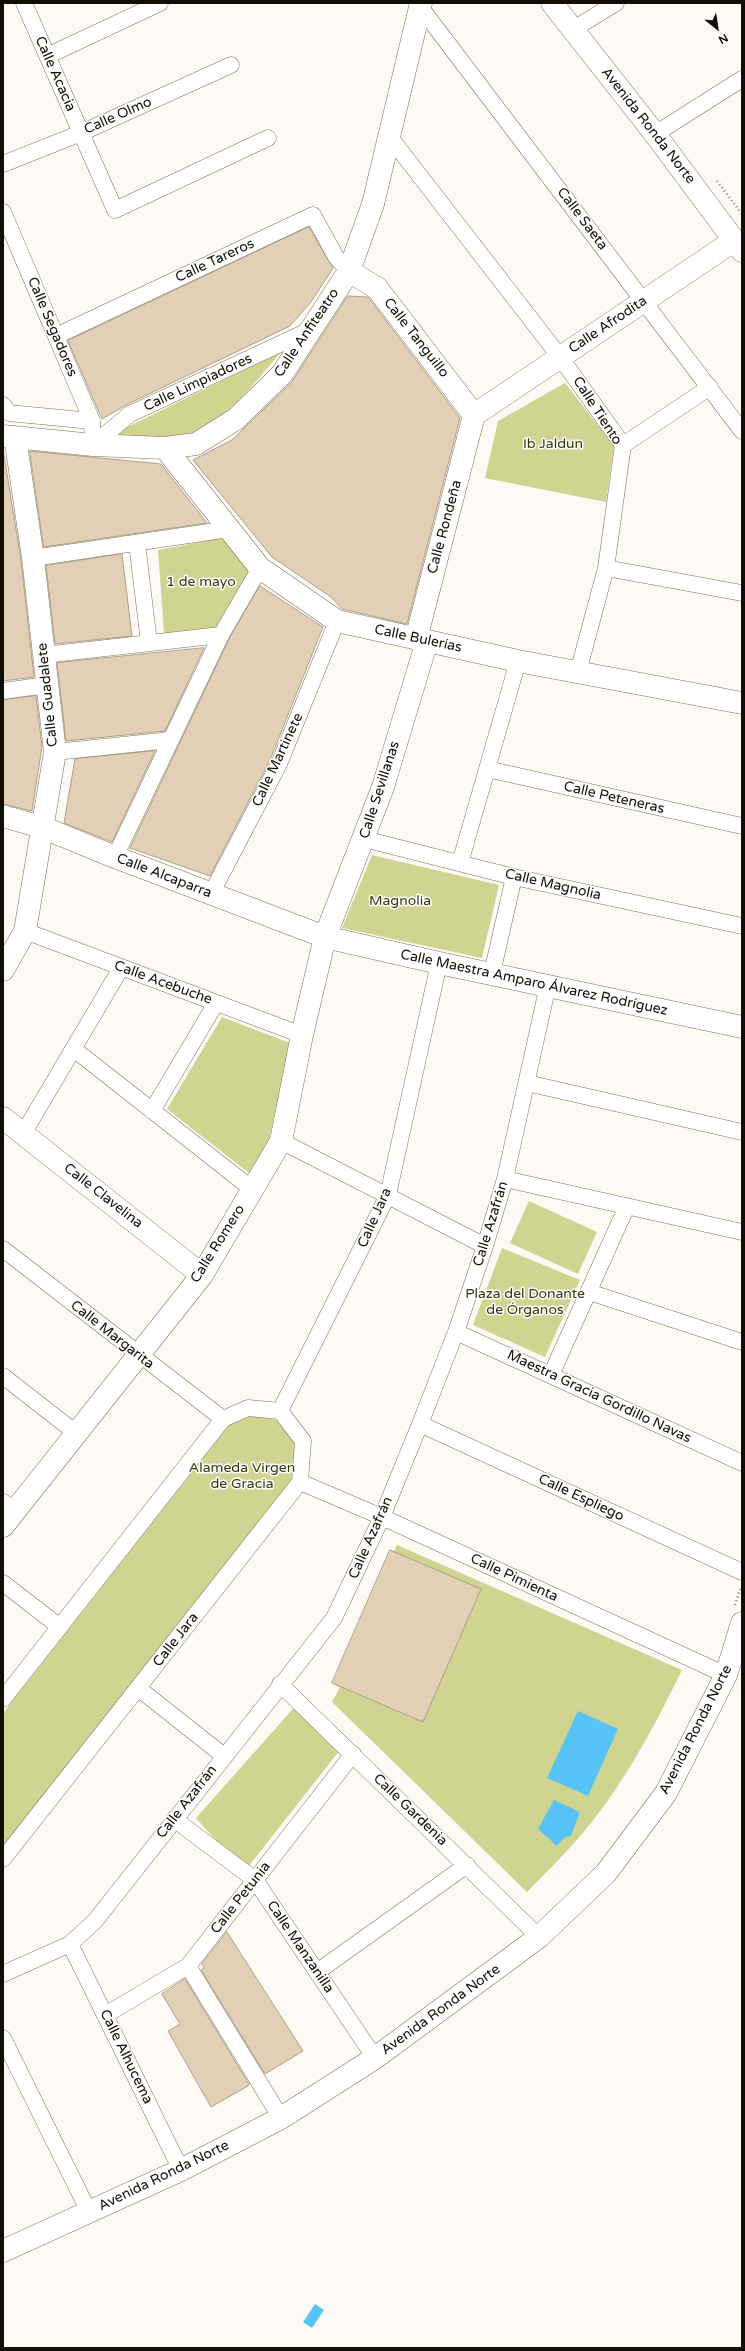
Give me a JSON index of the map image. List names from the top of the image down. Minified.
{"streets":{"street":["Calle Acacia","Calle Olmo","Avenida Ronda Norte","Calle Saeta","Calle Tareros","Calle Afrodita","Calle Segadores","Calle Anfiteatro","Calle Tanguillo","Calle Limpiadores","Calle Tiento","Calle Rondeña","Calle Bulerías","Calle Guadalete","Calle Martinete","Calle Sevillanas","Calle Peteneras","Calle Alcaparra","Calle Magnolia","Calle Acebuche","Calle Maestra Amparo Álvarez Rodríguez","Calle Clavelina","Calle Jara","Calle Azafrán","Calle Romero","Calle Margarita","Maestra Gracia Gordillo Navas","Calle Espliego","Calle Pimienta","Calle Gardenia","Calle Petunia","Calle Manzanilla","Calle Alhucema"]},"crossings":[["Calle Acacia","Calle Olmo"],["Avenida Ronda Norte","Calle Afrodita"],["Avenida Ronda Norte","Calle Pimienta"],["Avenida Ronda Norte","Calle Gardenia"],["Avenida Ronda Norte","Calle Manzanilla"],["Avenida Ronda Norte","Calle Alhucema"],["Calle Saeta","Calle Afrodita"],["Calle Saeta","Calle Anfiteatro"],["Calle Tareros","Calle Segadores"],["Calle Tareros","Calle Anfiteatro"],["Calle Tareros","Calle Tanguillo"],["Calle Afrodita","Calle Tanguillo"],["Calle Afrodita","Calle Tiento"],["Calle Afrodita","Calle Rondeña"],["Calle Segadores","Calle Anfiteatro"],["Calle Segadores","Calle Limpiadores"],["Calle Anfiteatro","Calle Tanguillo"],["Calle Anfiteatro","Calle Limpiadores"],["Calle Anfiteatro","Calle Tiento"],["Calle Anfiteatro","Calle Bulerías"],["Calle Anfiteatro","Calle Guadalete"],["Calle Tanguillo","Calle Rondeña"],["Calle Tiento","Calle Bulerías"],["Calle Rondeña","Calle Bulerías"],["Calle Rondeña","Calle Sevillanas"],["Calle Bulerías","Calle Martinete"],["Calle Bulerías","Calle Sevillanas"],["Calle Guadalete","Calle Alcaparra"],["Calle Guadalete","Calle Acebuche"],["Calle Martinete","Calle Alcaparra"],["Calle Sevillanas","Calle Alcaparra"],["Calle Sevillanas","Calle Magnolia"],["Calle Sevillanas","Calle Maestra Amparo Álvarez Rodríguez"],["Calle Sevillanas","Calle Romero"],["Calle Alcaparra","Calle Maestra Amparo Álvarez Rodríguez"],["Calle Alcaparra","Calle Romero"],["Calle Acebuche","Calle Romero"],["Calle Maestra Amparo Álvarez Rodríguez","Calle Jara"],["Calle Maestra Amparo Álvarez Rodríguez","Calle Azafrán"],["Calle Maestra Amparo Álvarez Rodríguez","Calle Romero"],["Calle Clavelina","Calle Romero"],["Calle Jara","Calle Pimienta"],["Calle Azafrán","Maestra Gracia Gordillo Navas"],["Calle Azafrán","Calle Espliego"],["Calle Azafrán","Calle Pimienta"],["Calle Azafrán","Calle Gardenia"],["Calle Azafrán","Calle Manzanilla"],["Calle Azafrán","Calle Alhucema"],["Calle Romero","Calle Margarita"],["Calle Gardenia","Calle Petunia"],["Calle Petunia","Calle Manzanilla"],["Calle Petunia","Calle Alhucema"]],"parks":["Ib Jaldun","1 de mayo","Magnolia","Plaza del Donante de Órganos","Alameda Virgen de Gracia"],"north":"bottom right"}
